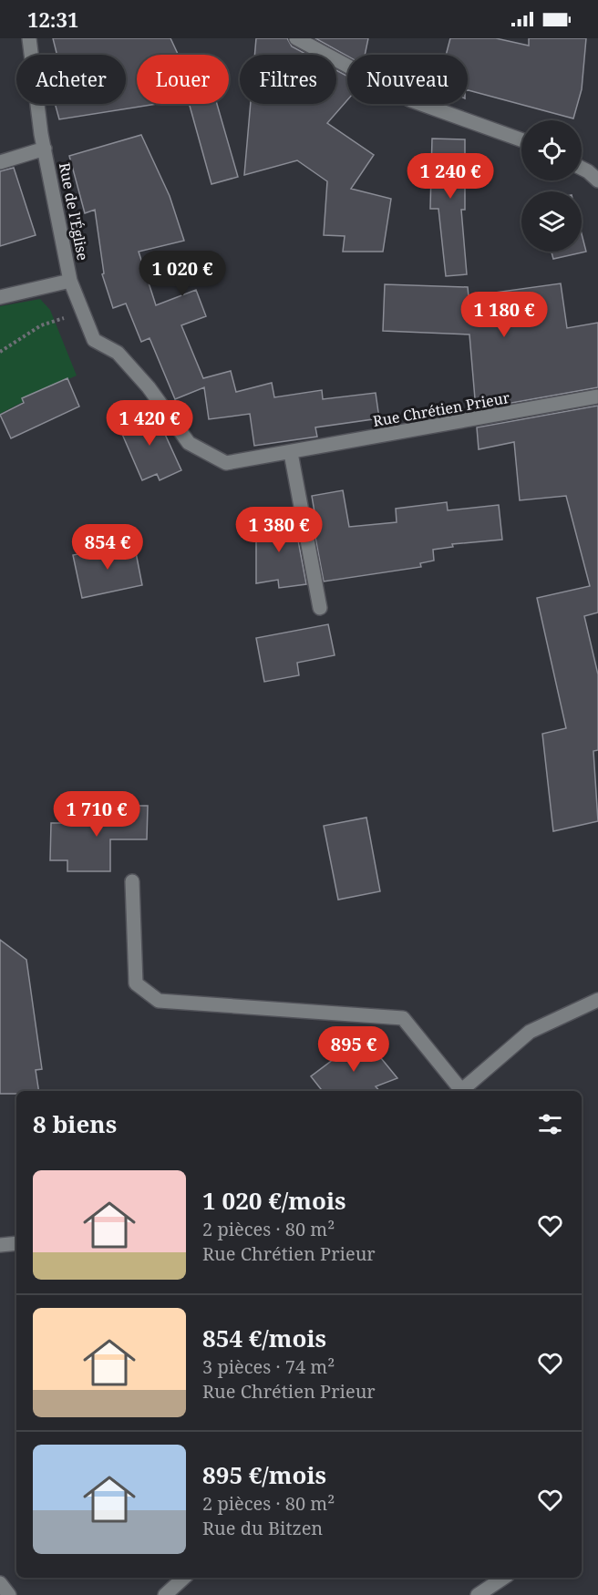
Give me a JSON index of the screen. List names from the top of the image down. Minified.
{"streets":{"street":["Rue de l'Église","Rue Chrétien Prieur"]},"crossings":[["Rue de l'Église","Rue Chrétien Prieur"]],"page":{"status":"12:31","chip":["Acheter","Louer","Filtres","Nouveau"],"price":["1 240 €","1 020 €","1 180 €","1 420 €","1 380 €","854 €","1 710 €","895 €"],"heading":"8 biens","list":[{"name":"1 020 €/mois","note":"2 pièces · 80 m² · Rue Chrétien Prieur"},{"name":"854 €/mois","note":"3 pièces · 74 m² · Rue Chrétien Prieur"},{"name":"895 €/mois","note":"2 pièces · 80 m² · Rue du Bitzen"}]}}
